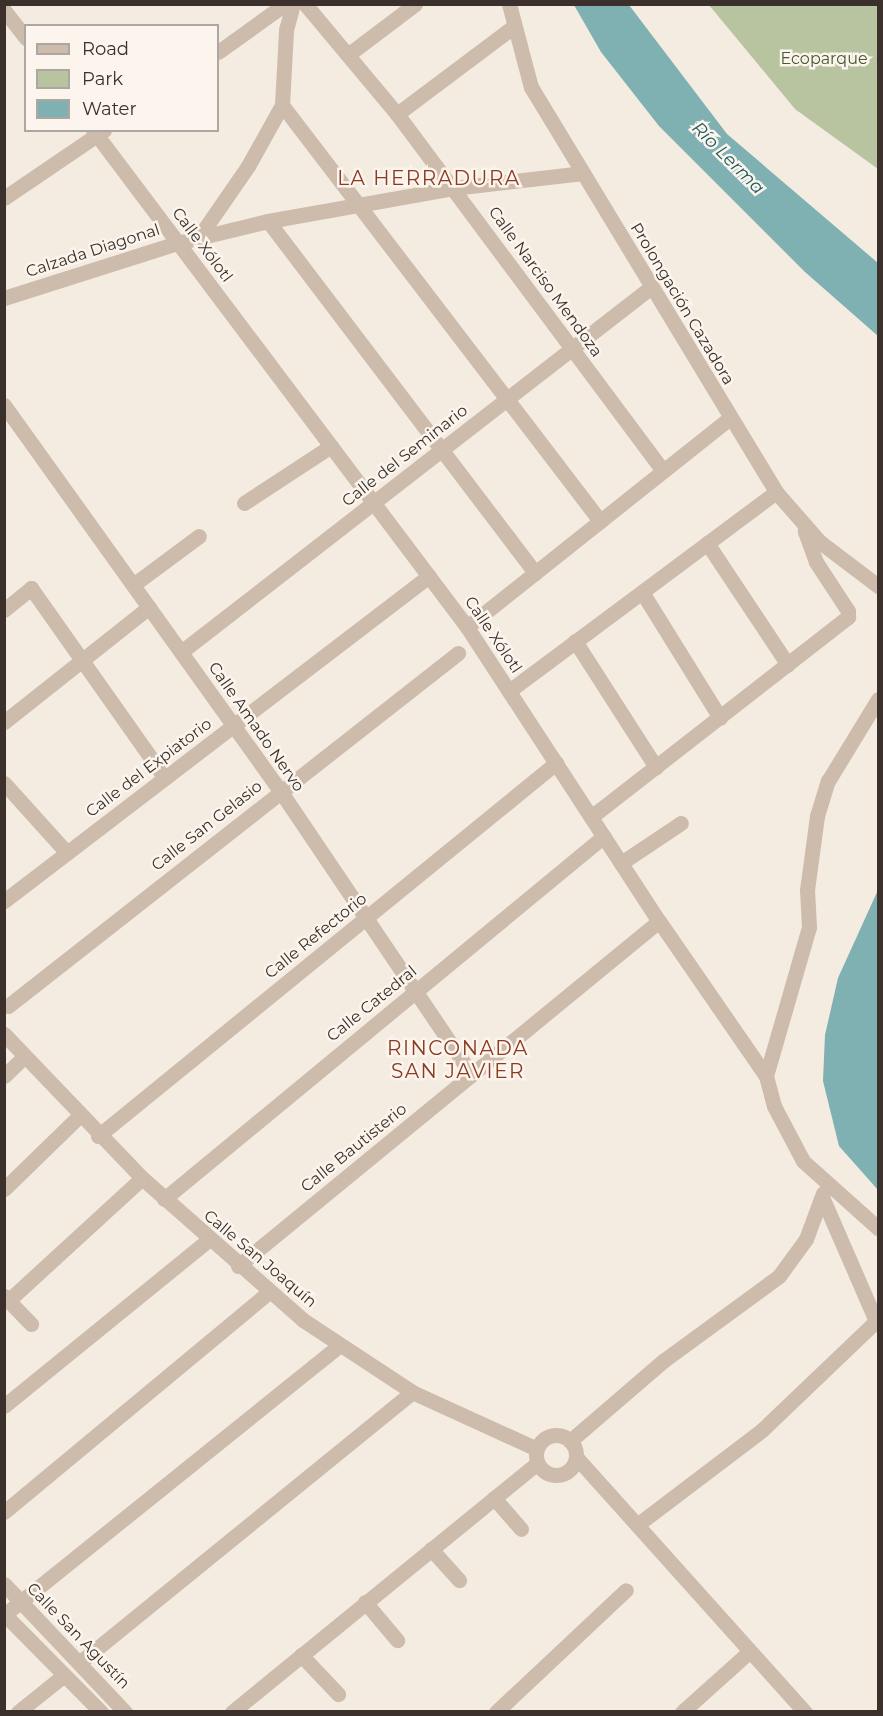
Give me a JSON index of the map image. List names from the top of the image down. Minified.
{"streets":{"street":["Calle Xólotl","Calzada Diagonal","Calle Narciso Mendoza","Prolongación Cazadora","Calle del Seminario","Calle Amado Nervo","Calle del Expiatorio","Calle San Gelasio","Calle Refectorio","Calle Catedral","Calle Bautisterio","Calle San Joaquín","Calle San Agustín"]},"crossings":[["Calle Xólotl","Calzada Diagonal"],["Calle Xólotl","Calle del Seminario"],["Calle Xólotl","Calle del Expiatorio"],["Calle Xólotl","Calle Refectorio"],["Calle Xólotl","Calle Catedral"],["Calle Xólotl","Calle Bautisterio"],["Calzada Diagonal","Calle Narciso Mendoza"],["Calzada Diagonal","Prolongación Cazadora"],["Calle Narciso Mendoza","Calle del Seminario"],["Prolongación Cazadora","Calle del Seminario"],["Calle del Seminario","Calle Amado Nervo"],["Calle Amado Nervo","Calle del Expiatorio"],["Calle Amado Nervo","Calle San Gelasio"],["Calle Amado Nervo","Calle Refectorio"],["Calle Amado Nervo","Calle Catedral"],["Calle Amado Nervo","Calle Bautisterio"],["Calle Refectorio","Calle San Joaquín"],["Calle Catedral","Calle San Joaquín"],["Calle Bautisterio","Calle San Joaquín"]],"districts":["LA HERRADURA","RINCONADA SAN JAVIER"],"water":["Río Lerma"],"parks":["Ecoparque"],"legend":["Road","Park","Water"]}
